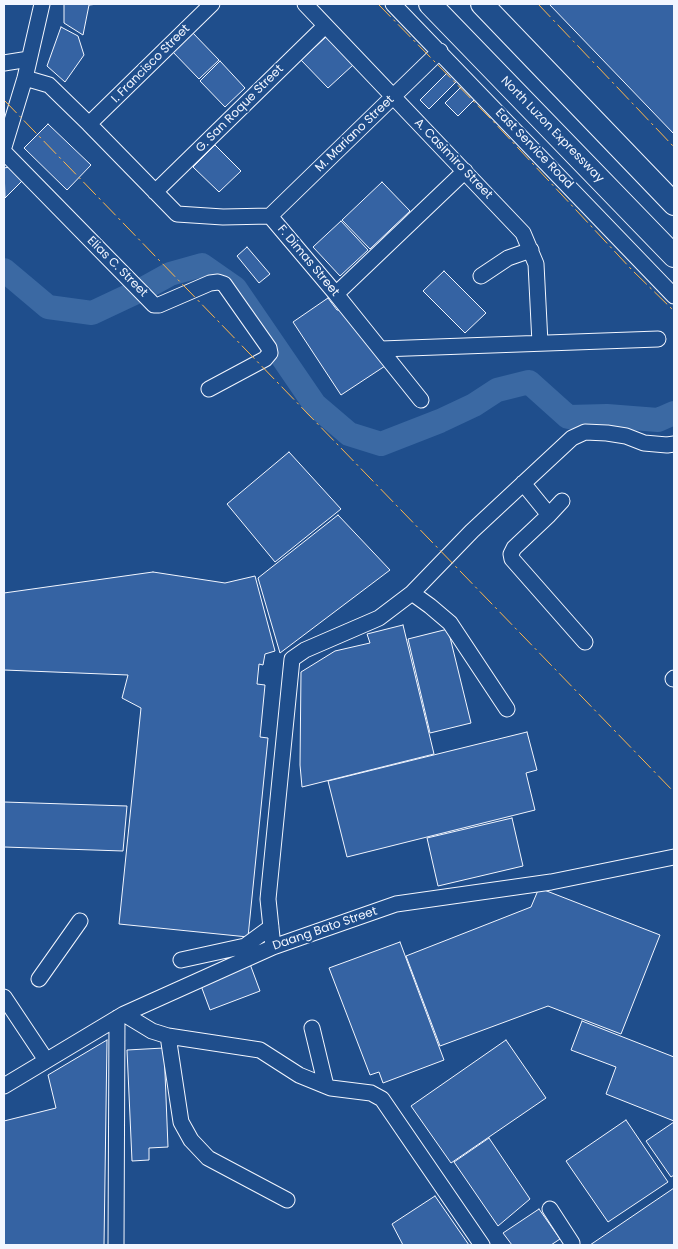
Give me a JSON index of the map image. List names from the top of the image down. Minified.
{"streets":{"highway":["North Luzon Expressway"],"street":["I. Francisco Street","G. San Roque Street","M. Mariano Street","East Service Road","A. Casimiro Street","F. Dimas Street","Elias C. Street","Daang Bato Street"]},"crossings":[["I. Francisco Street","F. Dimas Street"],["G. San Roque Street","A. Casimiro Street"],["G. San Roque Street","F. Dimas Street"],["M. Mariano Street","East Service Road"],["M. Mariano Street","A. Casimiro Street"],["M. Mariano Street","F. Dimas Street"]]}
